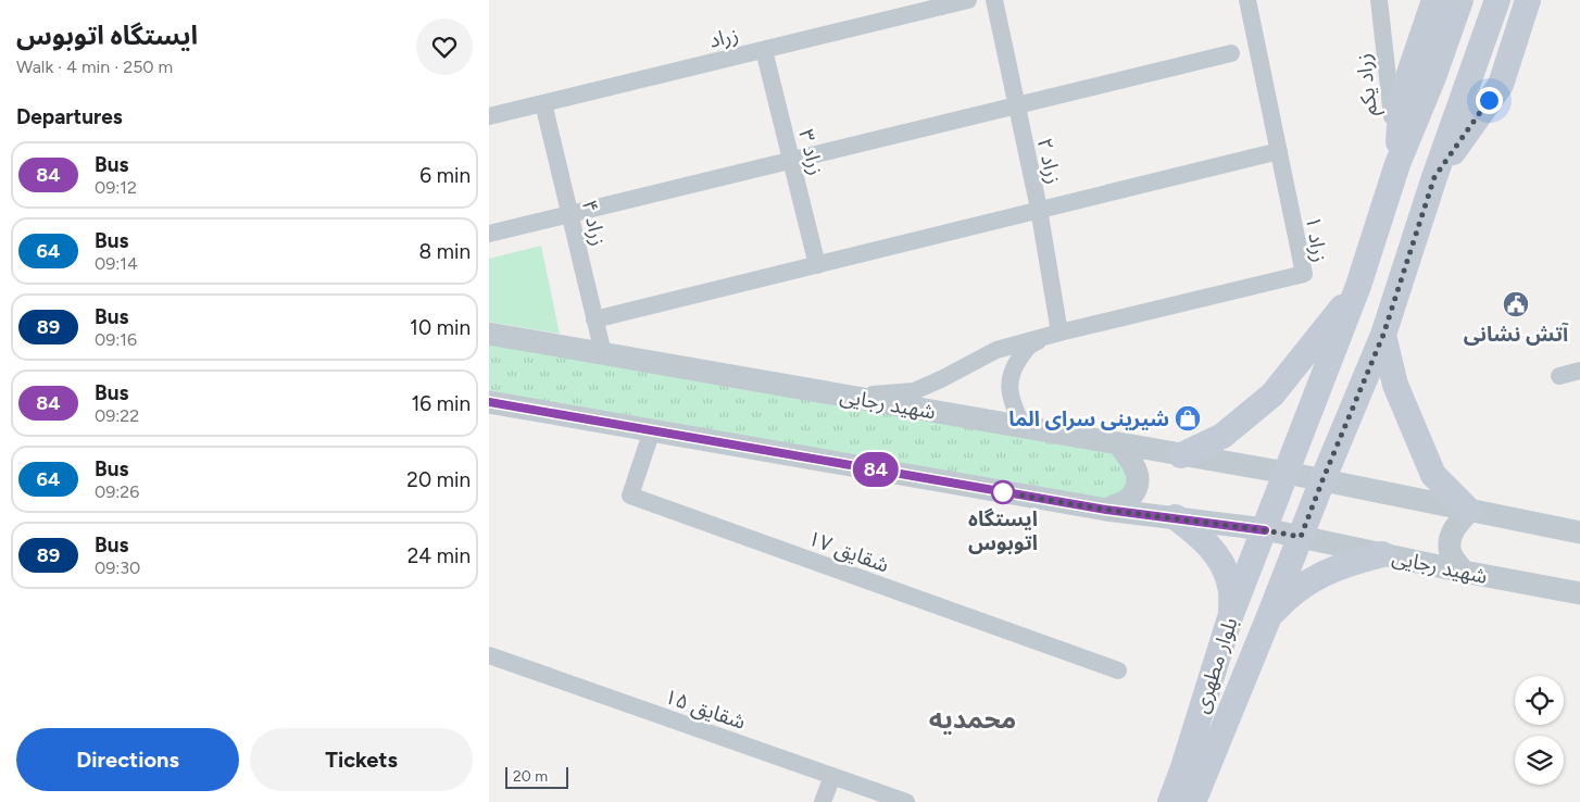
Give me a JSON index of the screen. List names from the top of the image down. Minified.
{"streets":{"main road":["بلوار مطهری"],"street":["زراد","زراد یکم","زراد ۳","زراد ۲","زراد ۴","زراد ۱","شهید رجایی","شقایق ۱۷","شقایق ۱۵"]},"crossings":[["زراد","زراد ۳"],["زراد","زراد ۴"],["زراد یکم","بلوار مطهری"],["زراد ۲","زراد ۱"],["زراد ۴","شهید رجایی"],["شهید رجایی","بلوار مطهری"]],"districts":["محمدیه"],"places":{"public building":["آتش نشانی"],"shop":["شیرینی سرای الما"],"other":["ایستگاه اتوبوس"]},"lines":["bus line 84"],"scale_bar":"20 m","page":{"heading":[["ایستگاه اتوبوس","Walk · 4 min · 250 m"],"Departures"],"on_map":"84","list":[{"mark":"84","name":"Bus","note":"09:12","value":"6 min"},{"mark":"64","name":"Bus","note":"09:14","value":"8 min"},{"mark":"89","name":"Bus","note":"09:16","value":"10 min"},{"mark":"84","name":"Bus","note":"09:22","value":"16 min"},{"mark":"64","name":"Bus","note":"09:26","value":"20 min"},{"mark":"89","name":"Bus","note":"09:30","value":"24 min"}],"buttons":["Directions","Tickets"],"scale":"20 m"}}
